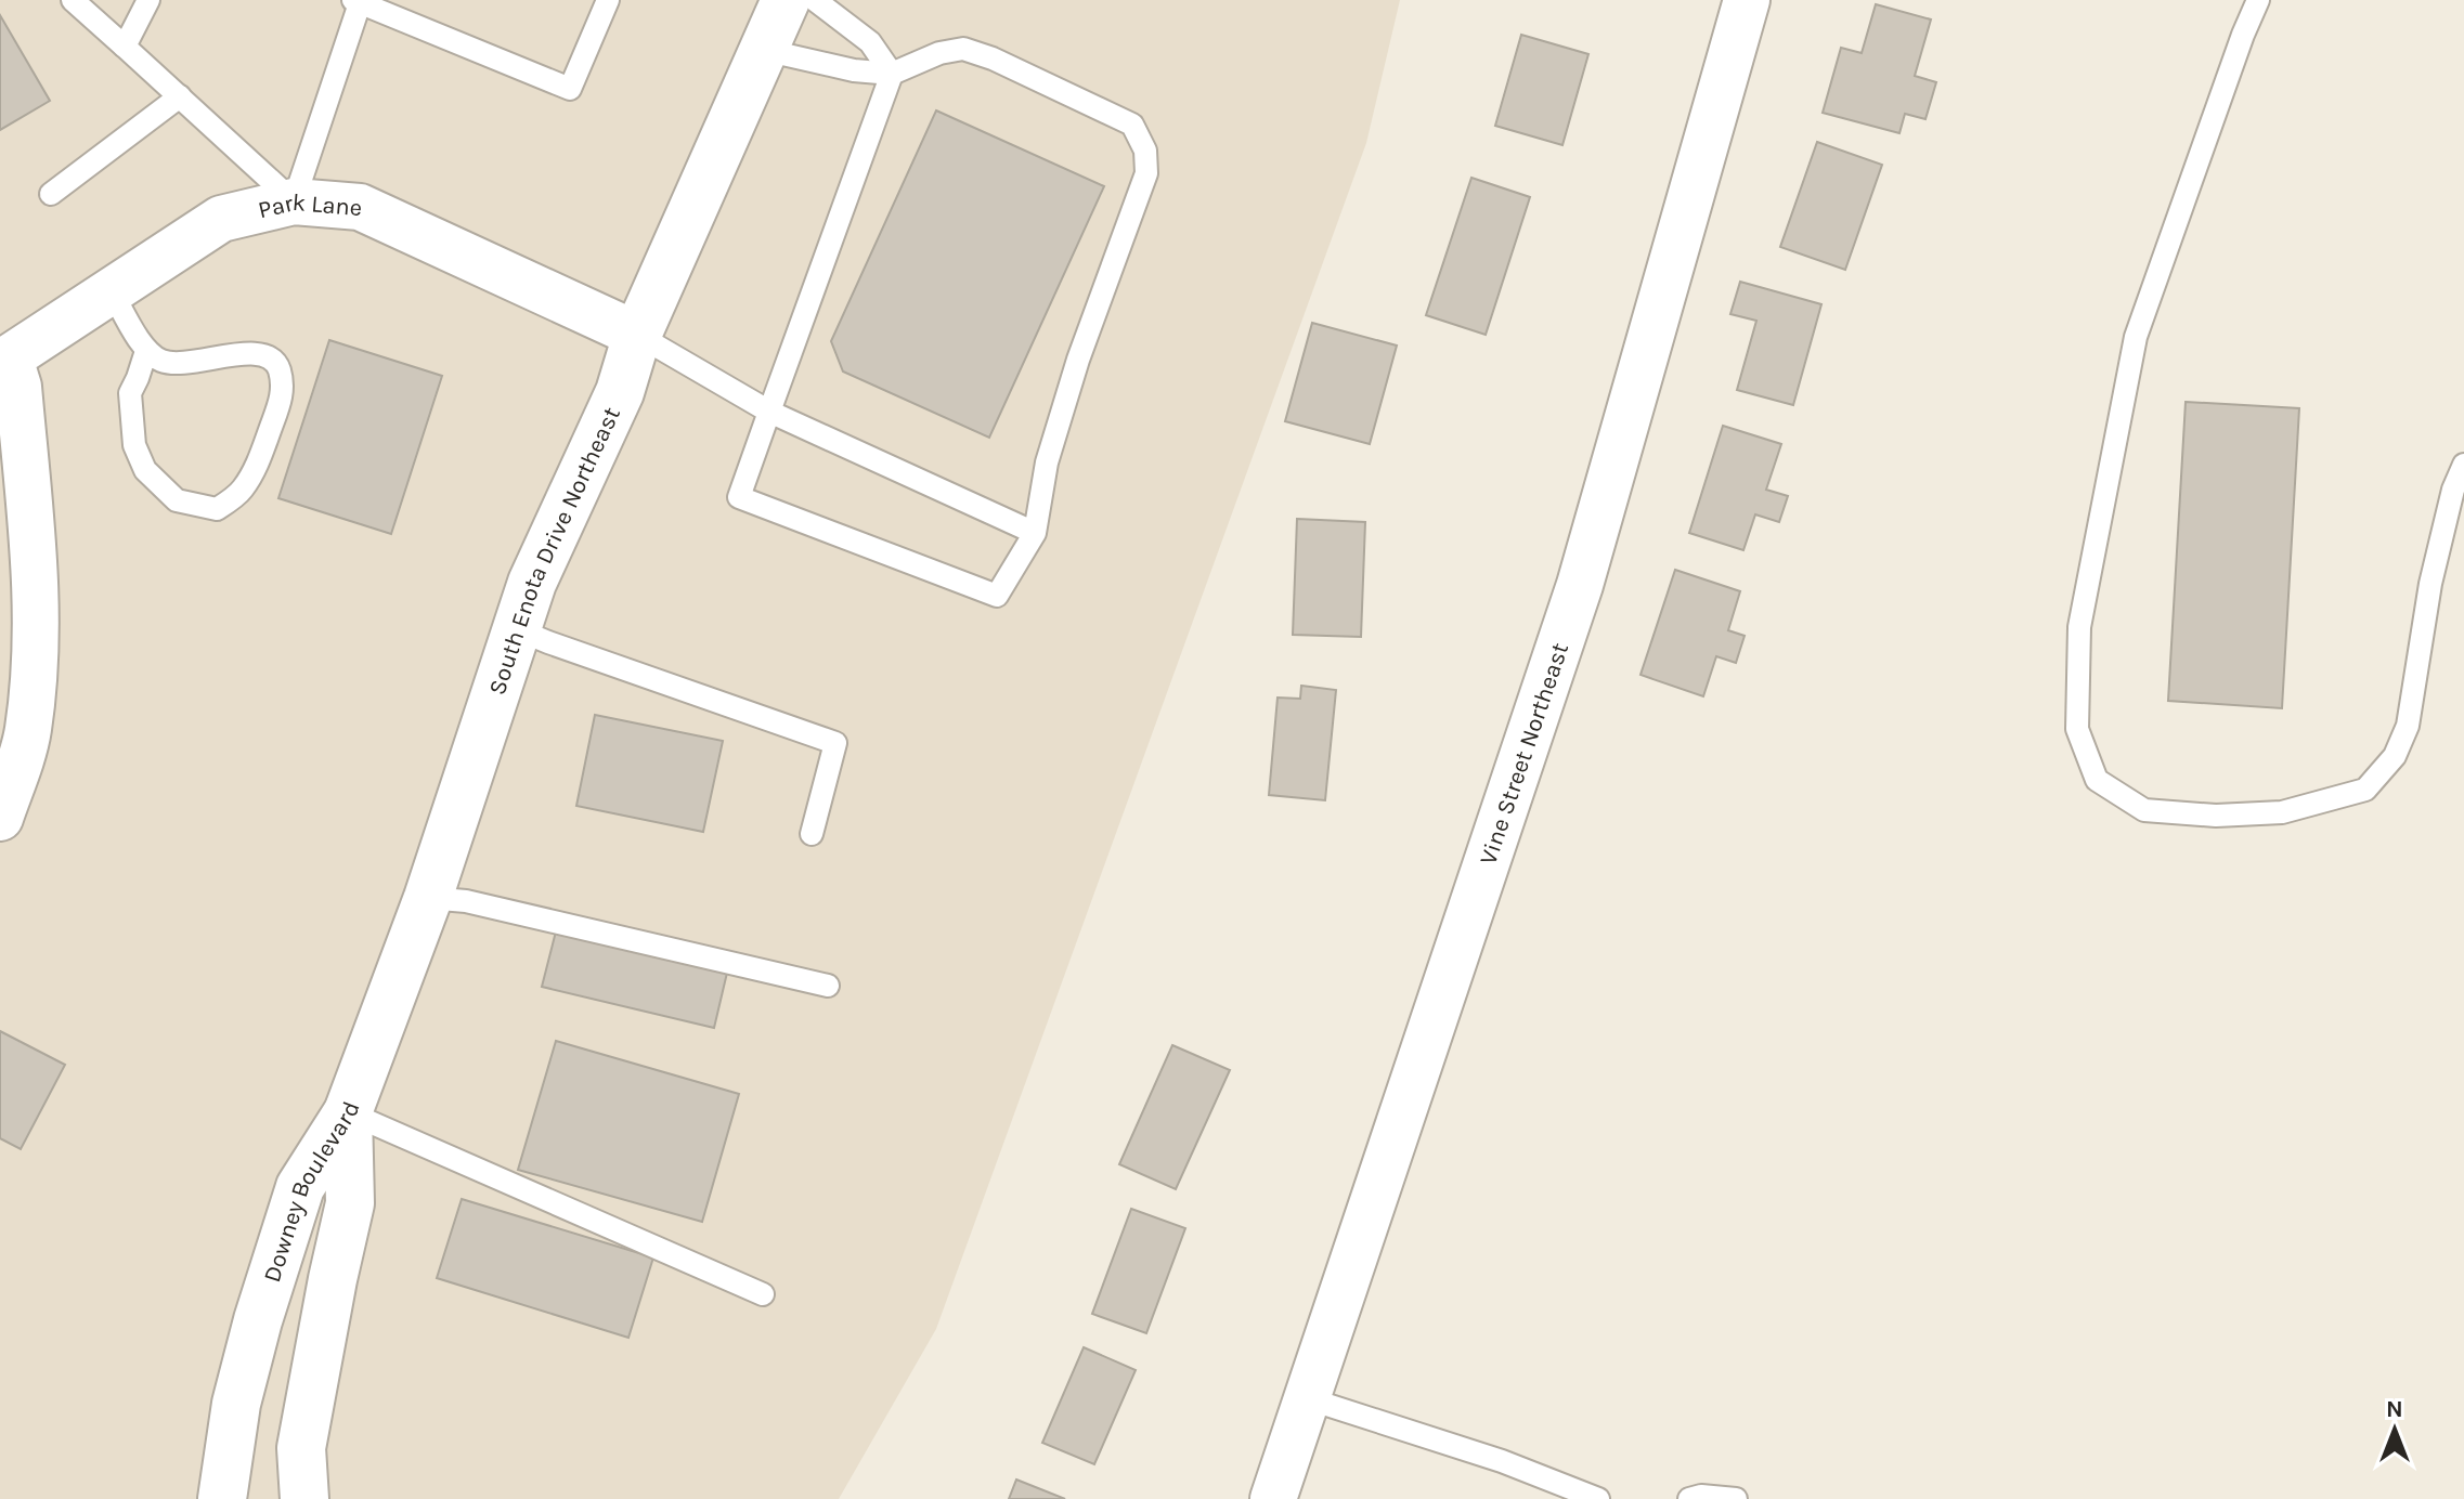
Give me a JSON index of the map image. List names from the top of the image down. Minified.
{"streets":{"main road":["South Enota Drive Northeast","Downey Boulevard"],"street":["Park Lane","Vine Street Northeast"]},"crossings":[["Park Lane","South Enota Drive Northeast"],["South Enota Drive Northeast","Downey Boulevard"]],"north":"top"}
